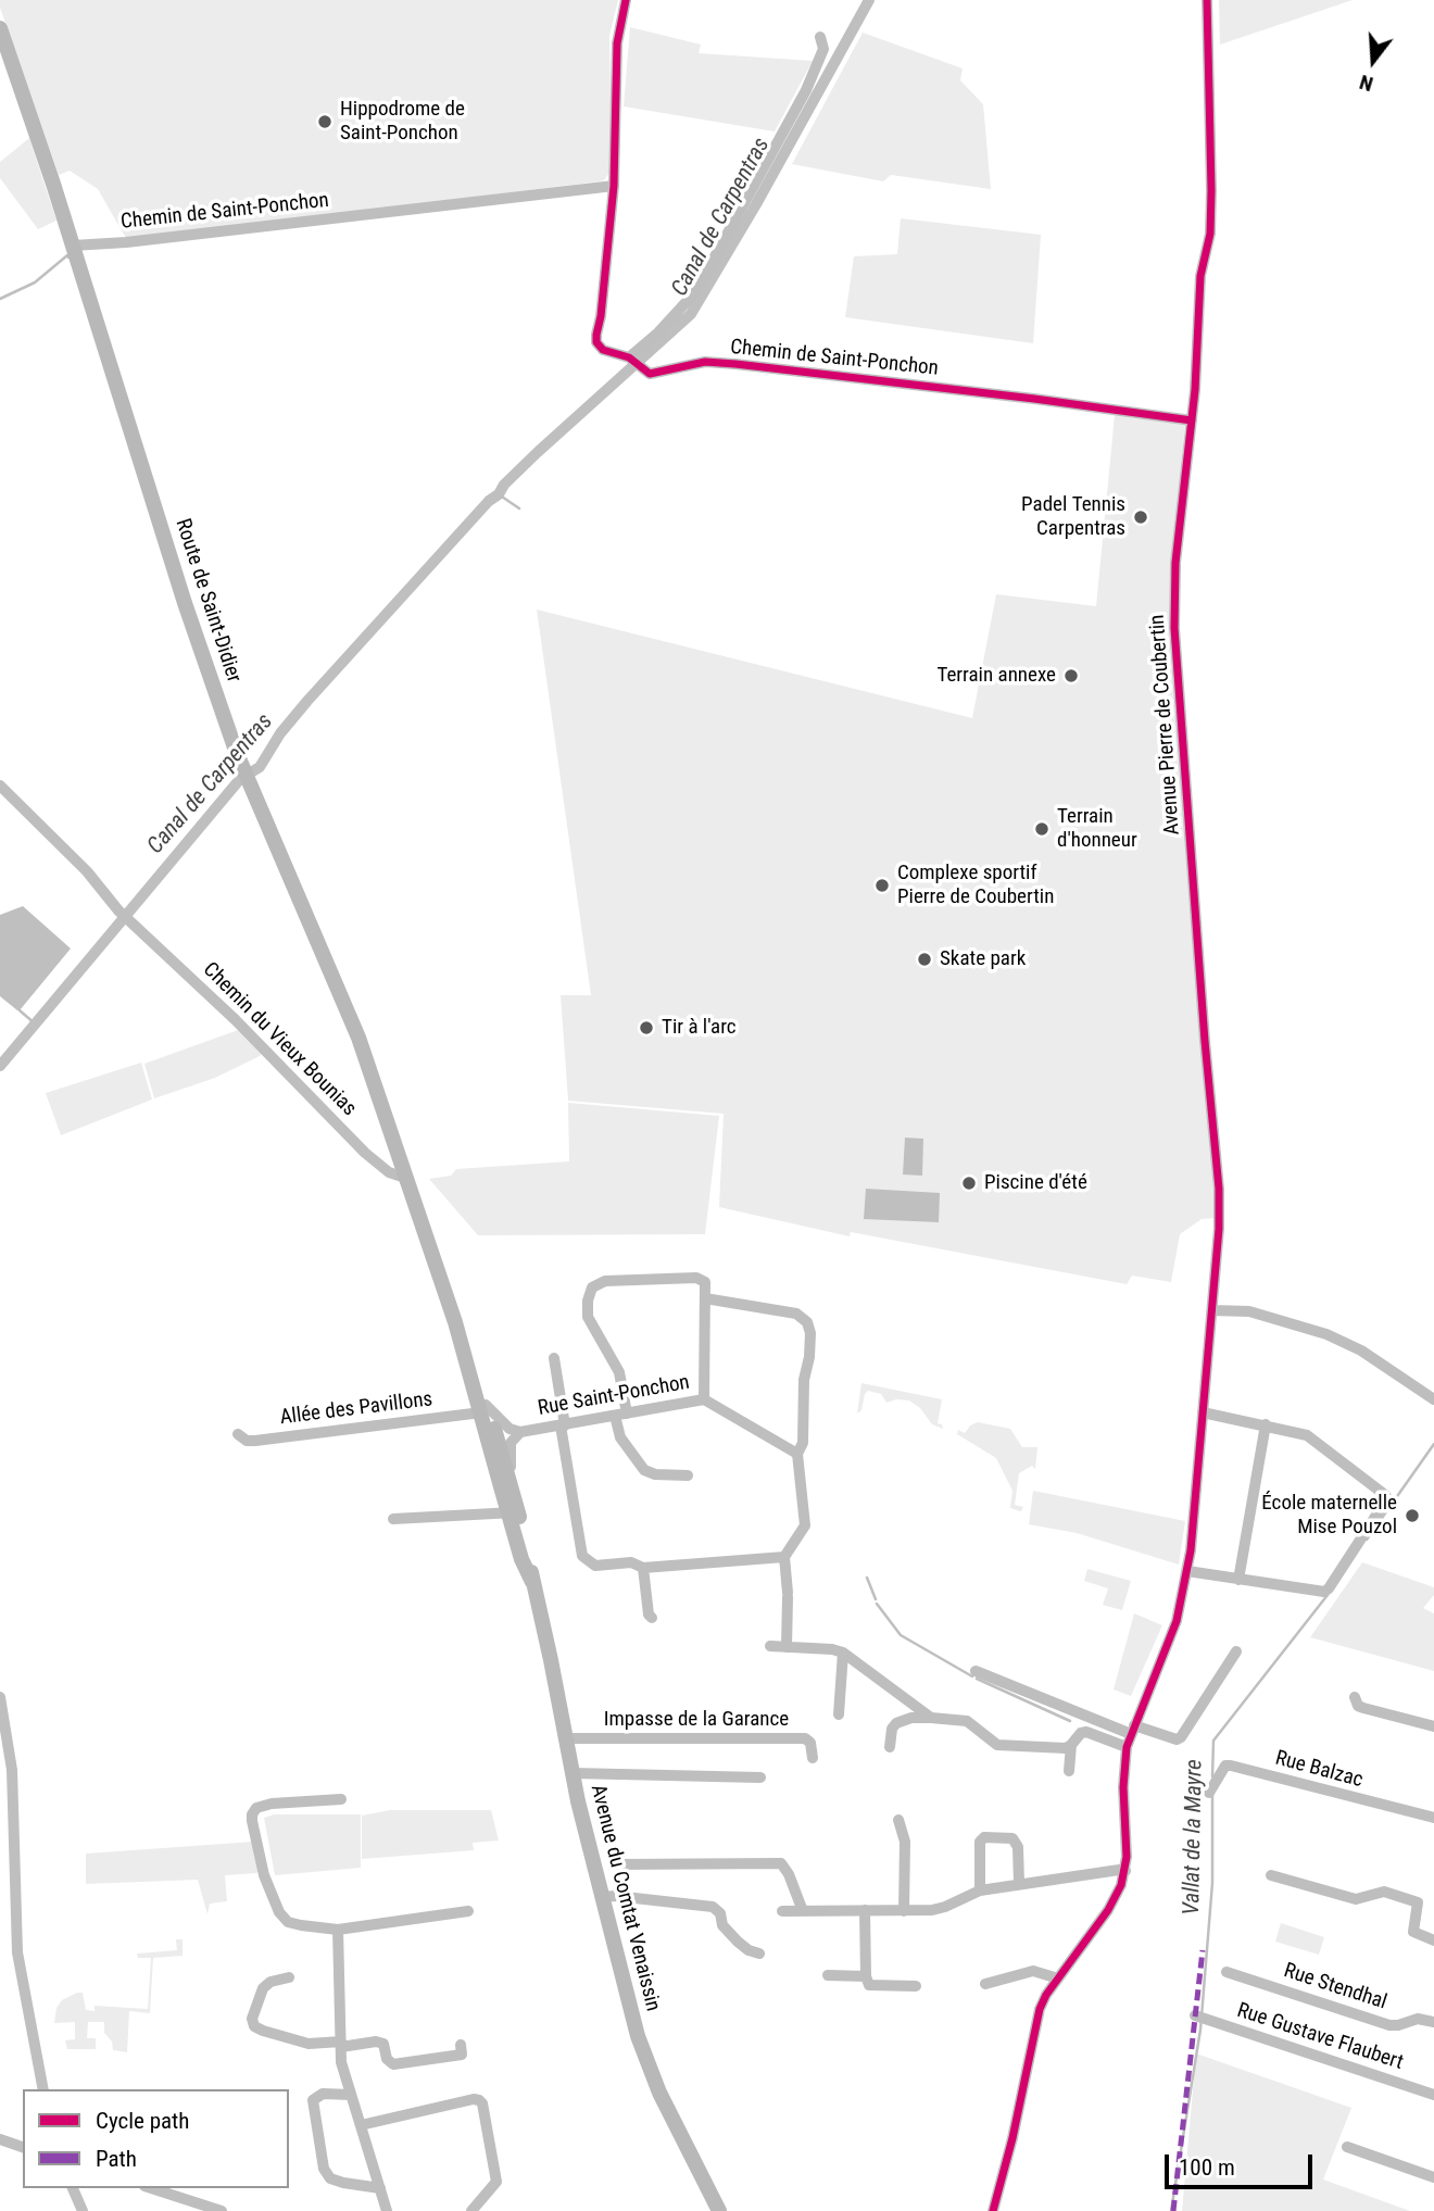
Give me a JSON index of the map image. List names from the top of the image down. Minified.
{"streets":{"main road":["Route de Saint-Didier","Avenue du Comtat Venaissin"],"street":["Chemin de Saint-Ponchon","Avenue Pierre de Coubertin","Chemin du Vieux Bounias","Rue Saint-Ponchon","Allée des Pavillons","Impasse de la Garance","Rue Balzac","Rue Stendhal","Rue Gustave Flaubert"]},"crossings":[["Chemin de Saint-Ponchon","Route de Saint-Didier"],["Chemin de Saint-Ponchon","Avenue Pierre de Coubertin"],["Route de Saint-Didier","Chemin du Vieux Bounias"],["Route de Saint-Didier","Avenue du Comtat Venaissin"],["Chemin du Vieux Bounias","Avenue du Comtat Venaissin"],["Rue Saint-Ponchon","Avenue du Comtat Venaissin"],["Allée des Pavillons","Avenue du Comtat Venaissin"],["Impasse de la Garance","Avenue du Comtat Venaissin"]],"water":["Canal de Carpentras","Vallat de la Mayre"],"places":["Hippodrome de Saint-Ponchon","Padel Tennis Carpentras","Terrain annexe","Terrain d'honneur","Complexe sportif Pierre de Coubertin","Skate park","Tir à l'arc","Piscine d'été","École maternelle Mise Pouzol"],"legend":["Cycle path","Path"],"scale_bar":"100 m","north":"bottom"}
